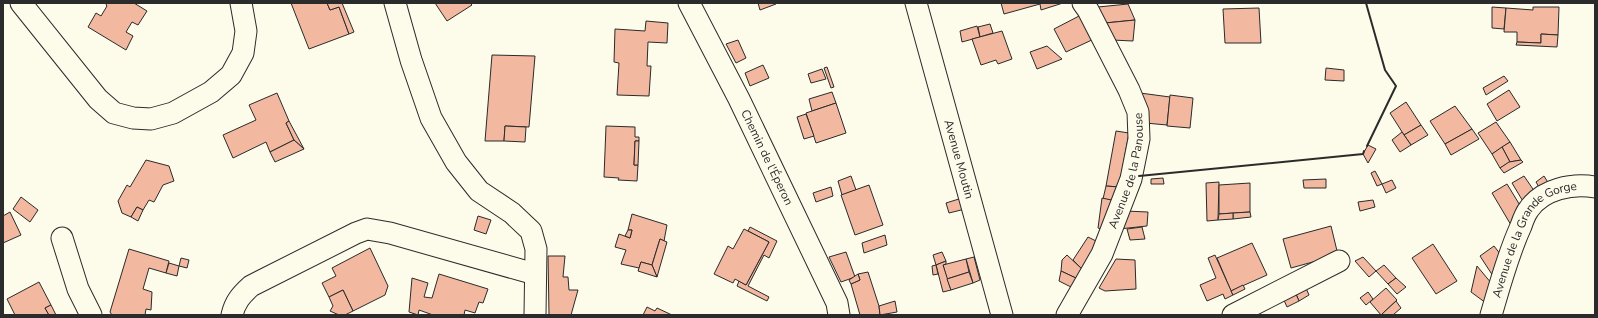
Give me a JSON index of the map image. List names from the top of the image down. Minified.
{"streets":{"street":["Chemin de l'Éperon","Avenue Moutin","Avenue de la Panouse","Avenue de la Grande Gorge"]}}
